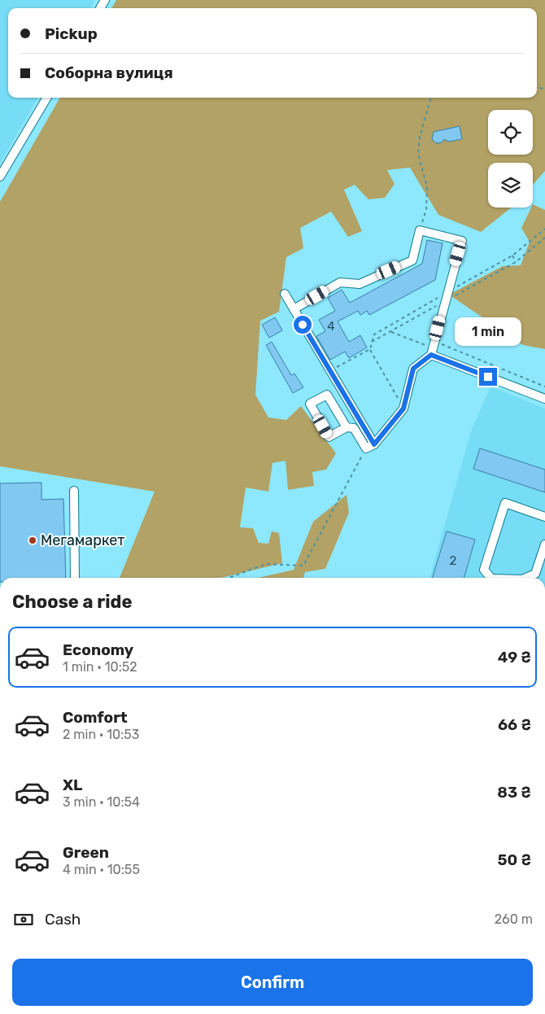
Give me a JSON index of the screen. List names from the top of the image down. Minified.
{"places":["Мегамаркет"],"house_numbers":["4","2"],"page":{"banner":["Pickup","Соборна вулиця"],"bubble":"1 min","heading":"Choose a ride","list":[{"name":"Economy","note":"1 min · 10:52","value":"49 ₴"},{"name":"Comfort","note":"2 min · 10:53","value":"66 ₴"},{"name":"XL","note":"3 min · 10:54","value":"83 ₴"},{"name":"Green","note":"4 min · 10:55","value":"50 ₴"}],"pay":["Cash","260 m"],"buttons":"Confirm"}}
